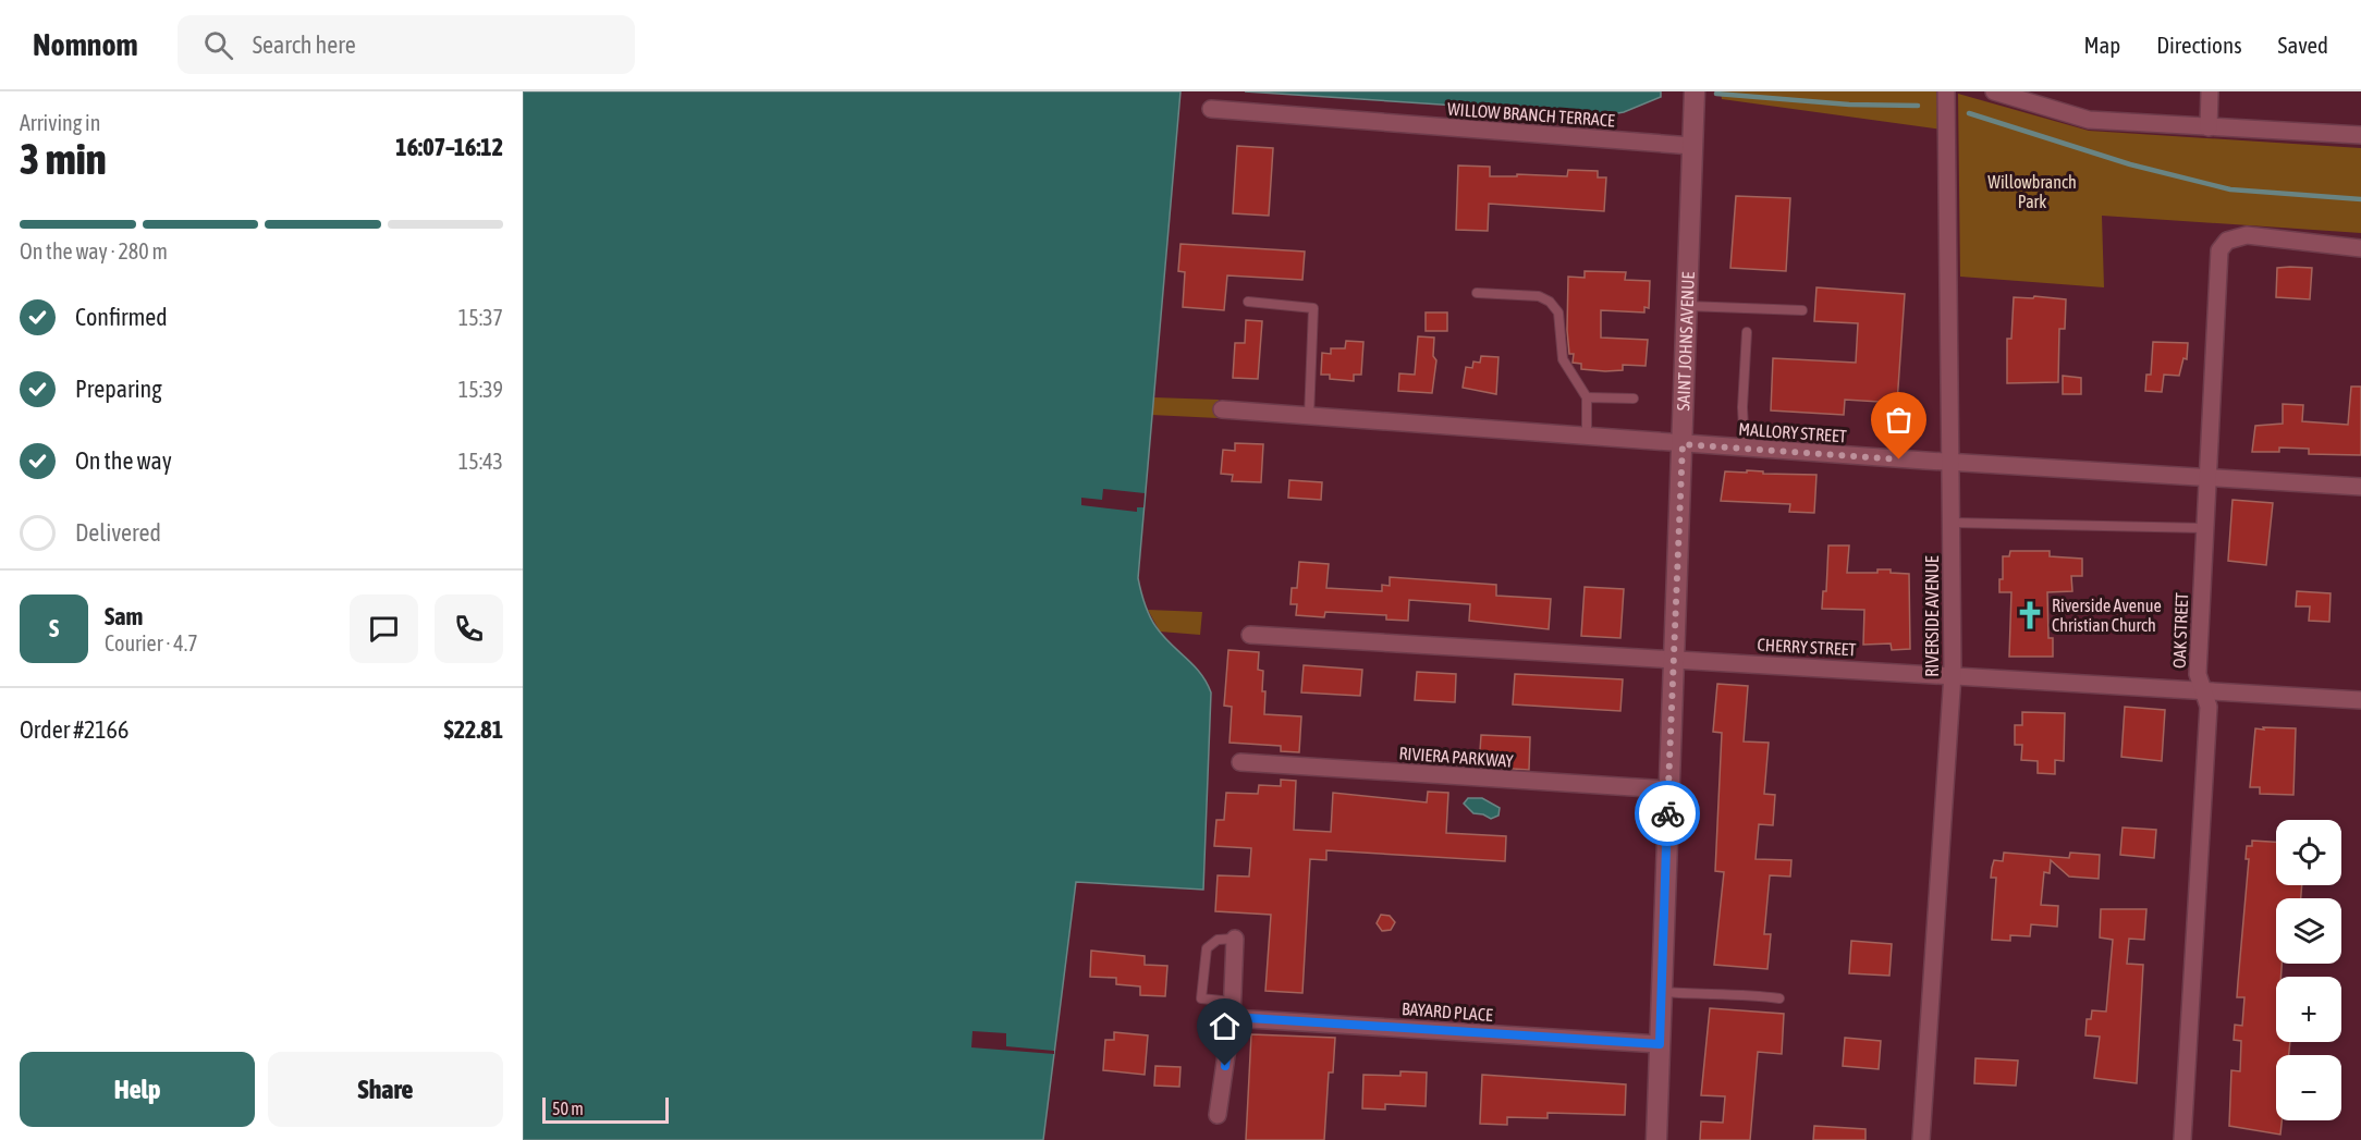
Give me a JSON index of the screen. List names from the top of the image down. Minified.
{"streets":{"main road":["SAINT JOHNS AVENUE"],"street":["WILLOW BRANCH TERRACE","MALLORY STREET","RIVERSIDE AVENUE","OAK STREET","CHERRY STREET","RIVIERA PARKWAY","BAYARD PLACE"]},"crossings":[["WILLOW BRANCH TERRACE","SAINT JOHNS AVENUE"],["SAINT JOHNS AVENUE","MALLORY STREET"],["SAINT JOHNS AVENUE","CHERRY STREET"],["SAINT JOHNS AVENUE","RIVIERA PARKWAY"],["SAINT JOHNS AVENUE","BAYARD PLACE"],["MALLORY STREET","RIVERSIDE AVENUE"],["MALLORY STREET","OAK STREET"],["RIVERSIDE AVENUE","CHERRY STREET"],["OAK STREET","CHERRY STREET"]],"parks":["Willowbranch Park"],"places":{"church":["Riverside Avenue Christian Church"]},"scale_bar":"50 m","page":{"header":"Nomnom","search":"Search here","nav":["Map","Directions","Saved"],"heading":["3 min","Arriving in","16:07–16:12"],"panel":["Sam","Courier · 4.7","Order #2166","$22.81"],"bar":"On the way · 280 m","list":[["Confirmed","15:37"],["Preparing","15:39"],["On the way","15:43"],"Delivered"],"round":"S","map_buttons":["+","−"],"buttons":["Help","Share"],"scale":"50 m"}}
